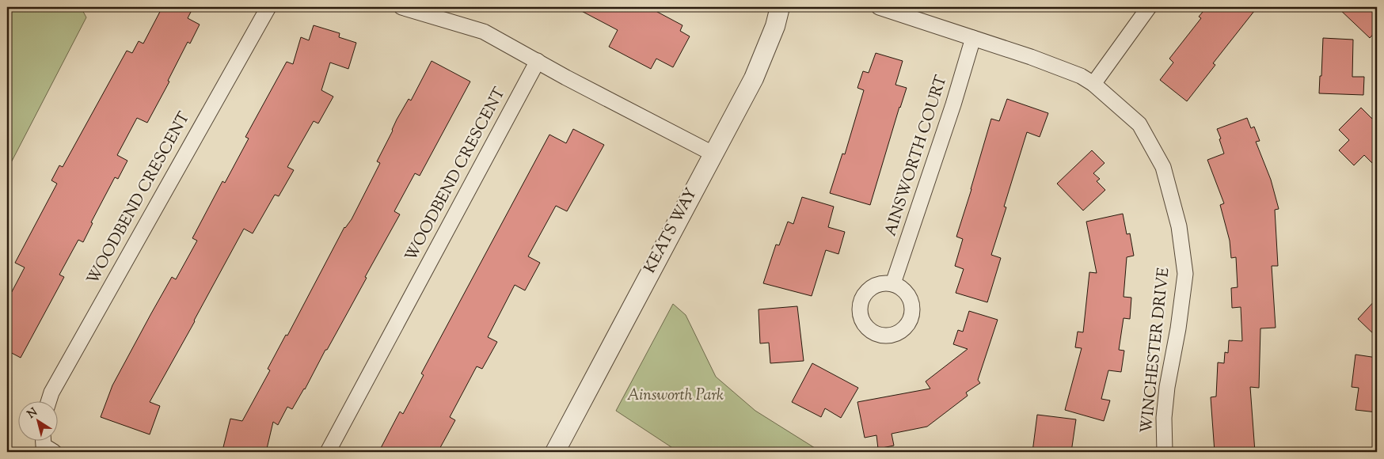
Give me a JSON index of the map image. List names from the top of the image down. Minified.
{"streets":{"street":["AINSWORTH COURT","WOODBEND CRESCENT","KEATS WAY","WINCHESTER DRIVE"]},"crossings":[["AINSWORTH COURT","WINCHESTER DRIVE"]],"parks":["Ainsworth Park"],"north":"top left"}
